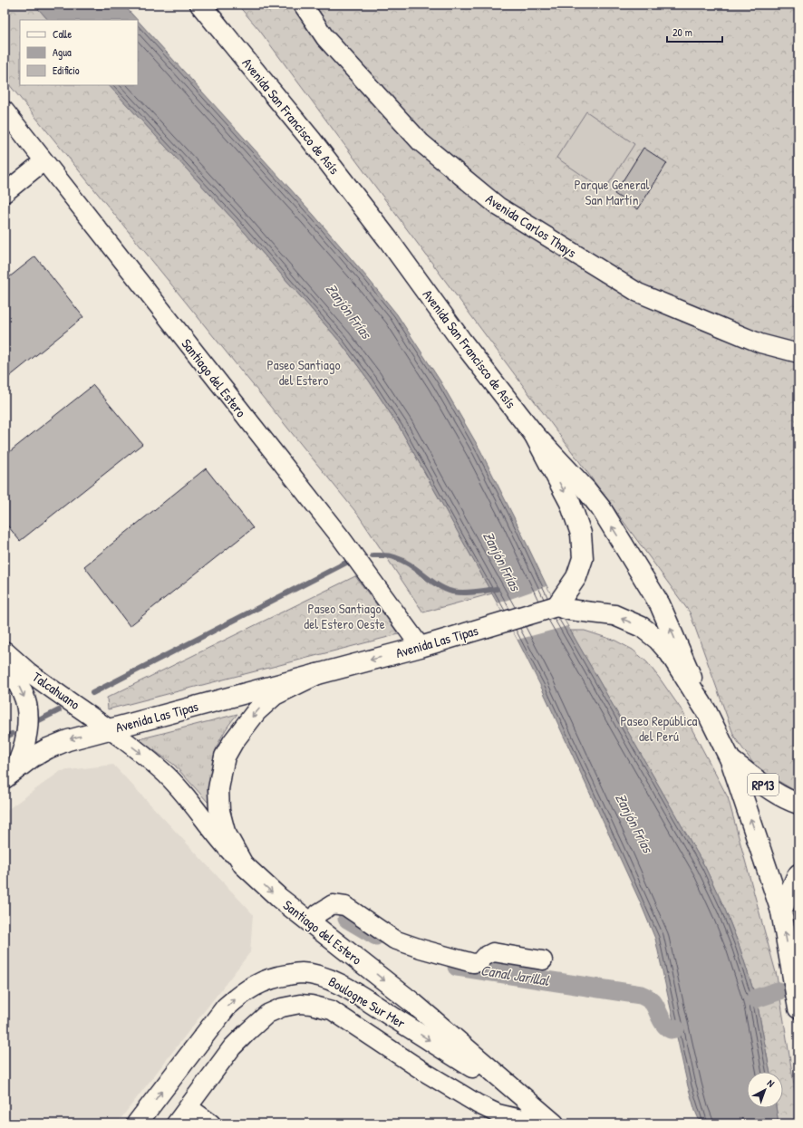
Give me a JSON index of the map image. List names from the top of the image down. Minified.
{"streets":{"main road":["Avenida San Francisco de Asís","Santiago del Estero","Avenida Las Tipas","RP13","Boulogne Sur Mer"],"street":["Avenida Carlos Thays","Talcahuano"]},"crossings":[["Santiago del Estero","Avenida Las Tipas"],["Santiago del Estero","Talcahuano"],["Santiago del Estero","Boulogne Sur Mer"],["Avenida Las Tipas","Talcahuano"]],"one_way":["Avenida San Francisco de Asís","Avenida Las Tipas"],"water":["Zanjón Frías","Canal Jarillal"],"parks":["Parque General San Martín","Paseo Santiago del Estero","Paseo Santiago del Estero Oeste","Paseo República del Perú"],"legend":["Calle","Agua","Edificio"],"scale_bar":"20 m","north":"top right"}
